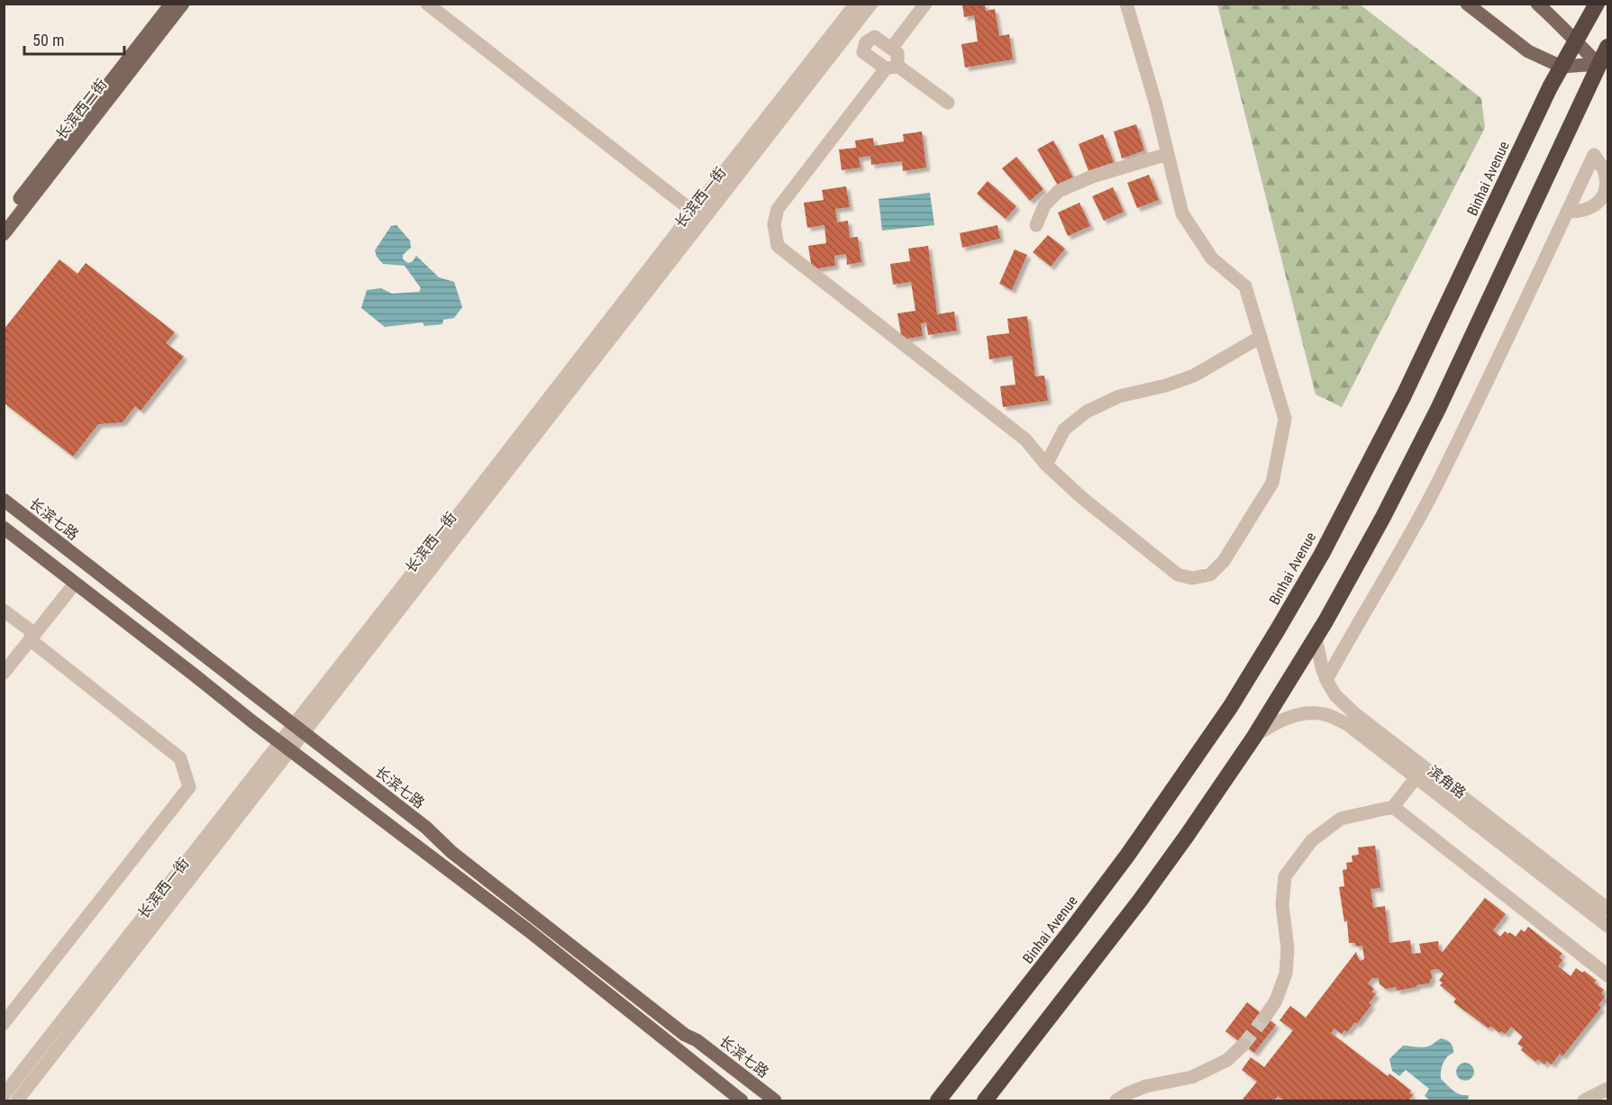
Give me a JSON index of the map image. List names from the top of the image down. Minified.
{"streets":{"highway":["Binhai Avenue"],"main road":["长滨西二街","长滨七路"],"street":["长滨西一街","滨角路"]},"crossings":[["长滨西一街","长滨七路"]],"scale_bar":"50 m"}
